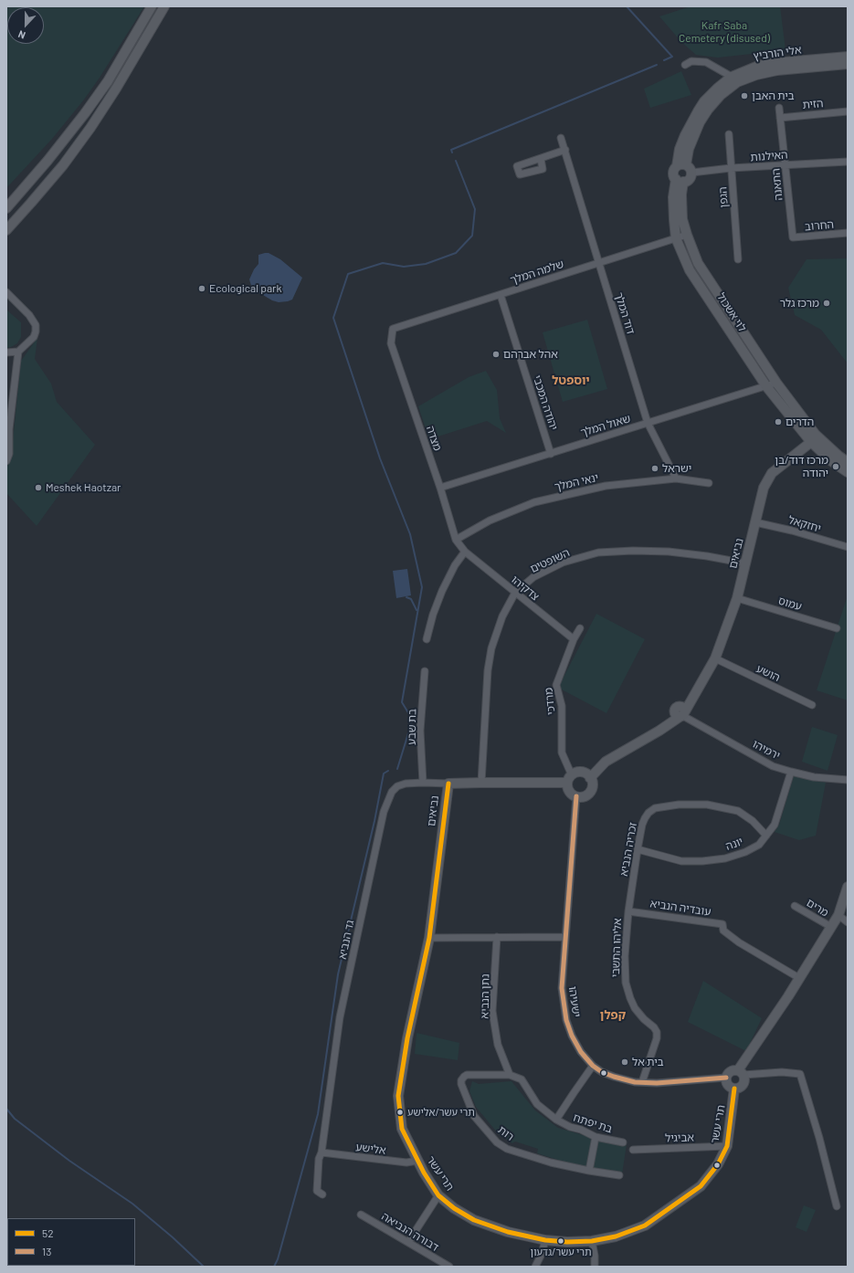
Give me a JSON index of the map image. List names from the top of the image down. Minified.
{"streets":{"street":["אלי הורביץ","הזית","האילנות","התאנה","הגפן","החרוב","שלמה המלך","לוי אשכול","דוד המלך","יהודה המכבי","שאול המלך","מצדה","ינאי המלך","יחזקאל","נביאים","השופטים","צדקיהו","עמוס","הושע","מרדכי","בת שבע","ירמיהו","יונה","זכריה הנביא","עובדיה הנביא","מרים","גד הנביא","אליהו התשבי","נתן הנביא","ישעיהו","בת יפתח","תרי עשר","רות","אביגיל","אלישע","דבורה הנביאה"]},"crossings":[["אלי הורביץ","האילנות"],["אלי הורביץ","לוי אשכול"],["הזית","התאנה"],["האילנות","התאנה"],["האילנות","הגפן"],["האילנות","לוי אשכול"],["התאנה","החרוב"],["שלמה המלך","לוי אשכול"],["שלמה המלך","דוד המלך"],["שלמה המלך","יהודה המכבי"],["שלמה המלך","מצדה"],["לוי אשכול","שאול המלך"],["לוי אשכול","נביאים"],["דוד המלך","שאול המלך"],["דוד המלך","ינאי המלך"],["יהודה המכבי","שאול המלך"],["שאול המלך","מצדה"],["מצדה","ינאי המלך"],["מצדה","צדקיהו"],["יחזקאל","נביאים"],["נביאים","השופטים"],["נביאים","עמוס"],["נביאים","הושע"],["נביאים","מרדכי"],["נביאים","ירמיהו"],["נביאים","גד הנביא"],["נביאים","ישעיהו"],["נביאים","תרי עשר"],["השופטים","צדקיהו"],["צדקיהו","מרדכי"],["מרדכי","ישעיהו"],["בת שבע","גד הנביא"],["ירמיהו","יונה"],["יונה","זכריה הנביא"],["זכריה הנביא","עובדיה הנביא"],["זכריה הנביא","אליהו התשבי"],["עובדיה הנביא","אליהו התשבי"],["גד הנביא","אלישע"],["אליהו התשבי","ישעיהו"],["נתן הנביא","בת יפתח"],["נתן הנביא","רות"],["ישעיהו","בת יפתח"],["ישעיהו","תרי עשר"],["בת יפתח","רות"],["תרי עשר","אביגיל"],["תרי עשר","אלישע"]],"districts":["יוספטל","קפלן"],"parks":["Kafr Saba Cemetery (disused)"],"places":["בית האבן","Ecological park","מרכז גלר","אהל אברהם","הדרים","מרכז דוד/בן יהודה","ישראל","Meshek Haotzar","בית אל","תרי עשר/אלישע","תרי עשר/גדעון"],"lines":["transit line 52","transit line 13"],"legend":["52","13"],"north":"bottom"}
